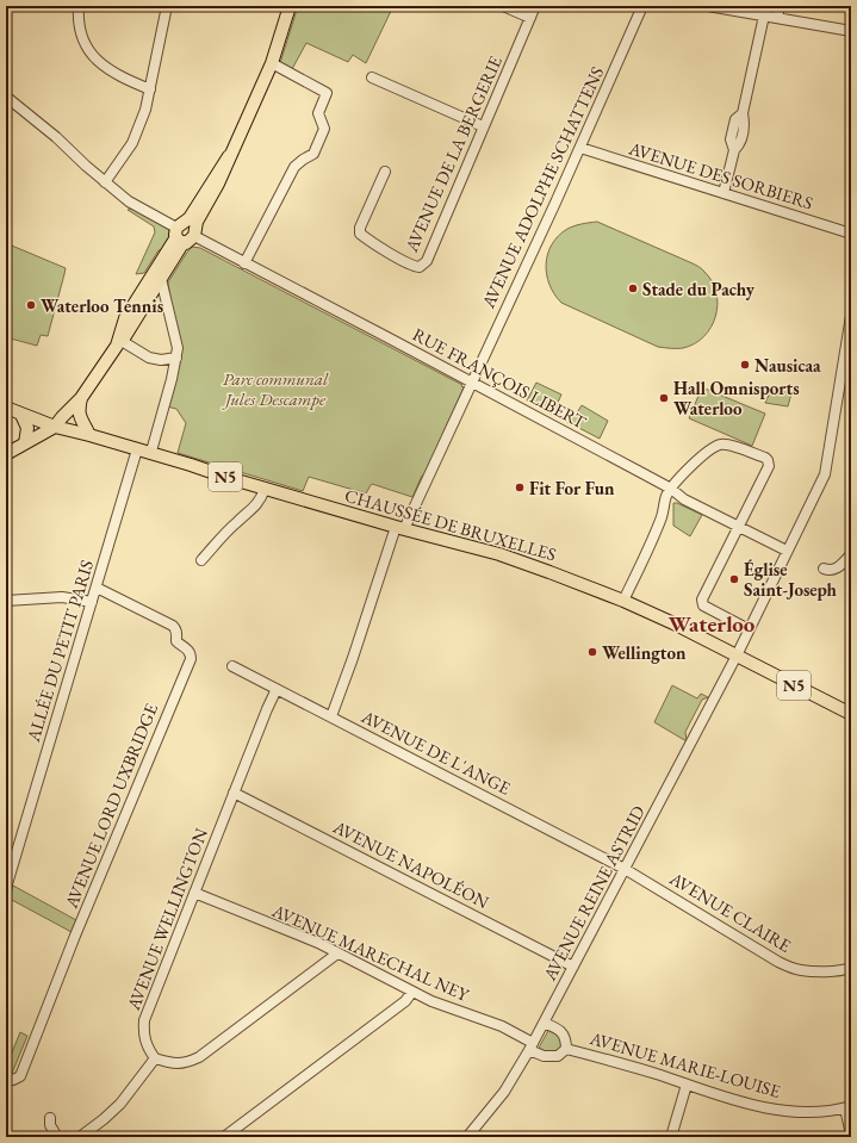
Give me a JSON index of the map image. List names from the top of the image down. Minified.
{"streets":{"main road":["N5","CHAUSSÉE DE BRUXELLES"],"street":["AVENUE DE LA BERGERIE","AVENUE DES SORBIERS","AVENUE ADOLPHE SCHATTENS","RUE FRANÇOIS LIBERT","ALLÉE DU PETIT PARIS","AVENUE DE L'ANGE","AVENUE LORD UXBRIDGE","AVENUE NAPOLÉON","AVENUE REINE ASTRID","AVENUE CLAIRE","AVENUE WELLINGTON","AVENUE MARECHAL NEY","AVENUE MARIE-LOUISE"]},"crossings":[["AVENUE DES SORBIERS","AVENUE ADOLPHE SCHATTENS"],["AVENUE ADOLPHE SCHATTENS","RUE FRANÇOIS LIBERT"],["AVENUE ADOLPHE SCHATTENS","CHAUSSÉE DE BRUXELLES"],["AVENUE ADOLPHE SCHATTENS","AVENUE DE L'ANGE"],["RUE FRANÇOIS LIBERT","AVENUE REINE ASTRID"],["CHAUSSÉE DE BRUXELLES","ALLÉE DU PETIT PARIS"],["CHAUSSÉE DE BRUXELLES","AVENUE REINE ASTRID"],["ALLÉE DU PETIT PARIS","AVENUE LORD UXBRIDGE"],["AVENUE DE L'ANGE","AVENUE REINE ASTRID"],["AVENUE DE L'ANGE","AVENUE CLAIRE"],["AVENUE DE L'ANGE","AVENUE WELLINGTON"],["AVENUE NAPOLÉON","AVENUE REINE ASTRID"],["AVENUE NAPOLÉON","AVENUE WELLINGTON"],["AVENUE REINE ASTRID","AVENUE CLAIRE"],["AVENUE REINE ASTRID","AVENUE MARECHAL NEY"],["AVENUE REINE ASTRID","AVENUE MARIE-LOUISE"],["AVENUE WELLINGTON","AVENUE MARECHAL NEY"],["AVENUE MARECHAL NEY","AVENUE MARIE-LOUISE"]],"districts":["Waterloo"],"parks":["Parc communal Jules Descampe"],"places":["Stade du Pachy","Waterloo Tennis","Nausicaa","Hall Omnisports Waterloo","Fit For Fun","Église Saint-Joseph","Wellington"]}
